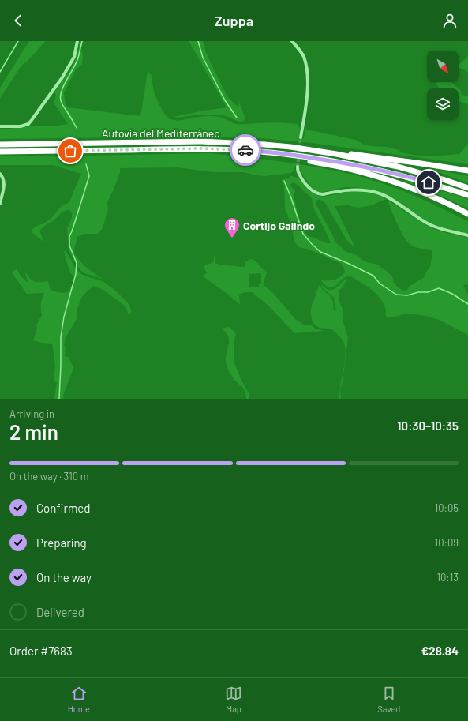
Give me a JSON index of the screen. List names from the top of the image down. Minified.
{"streets":{"highway":["Autovía del Mediterráneo"]},"places":{"building":["Cortijo Galindo"]},"north":"bottom right","page":{"header":"Zuppa","heading":["2 min","Arriving in","10:30–10:35"],"panel":["Order #7683","€28.84"],"bar":"On the way · 310 m","list":[["Confirmed","10:05"],["Preparing","10:09"],["On the way","10:13"],"Delivered"],"tabs":["Home","Map","Saved"]}}
